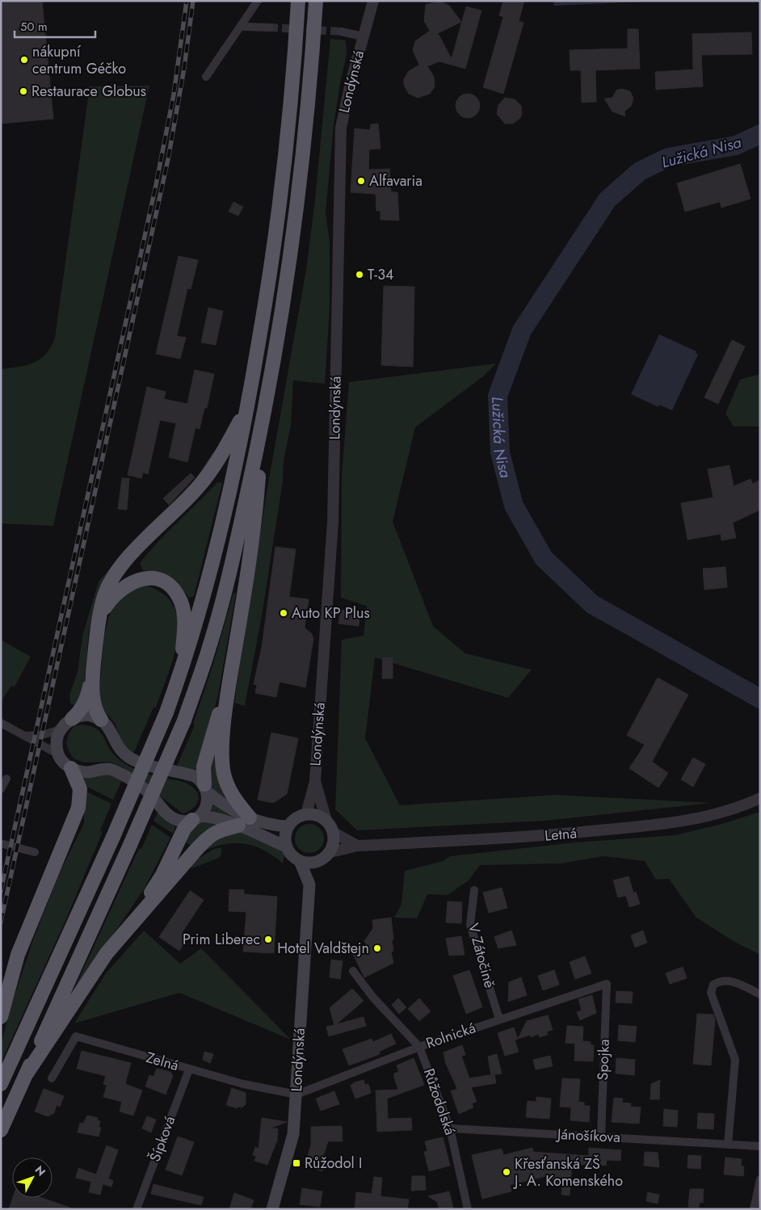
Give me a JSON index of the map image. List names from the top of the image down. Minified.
{"streets":{"main road":["Londýnská"],"street":["Letná","V Zátočině","Rolnická","Spojka","Zelná","Růžodolská","Jánošíkova","Šípková"]},"crossings":[["Londýnská","Letná"],["Londýnská","Rolnická"],["Londýnská","Zelná"],["V Zátočině","Rolnická"],["Rolnická","Spojka"],["Rolnická","Zelná"],["Rolnická","Růžodolská"],["Spojka","Jánošíkova"],["Zelná","Šípková"],["Růžodolská","Jánošíkova"]],"water":["Lužická Nisa"],"places":{"other":["nákupní centrum Géčko","Restaurace Globus","Alfavaria","T-34","Auto KP Plus","Prim Liberec","Hotel Valdštejn","Křesťanská ZŠ J. A. Komenského"],"transit":["Růžodol I"]},"scale_bar":"50 m","north":"top right"}
